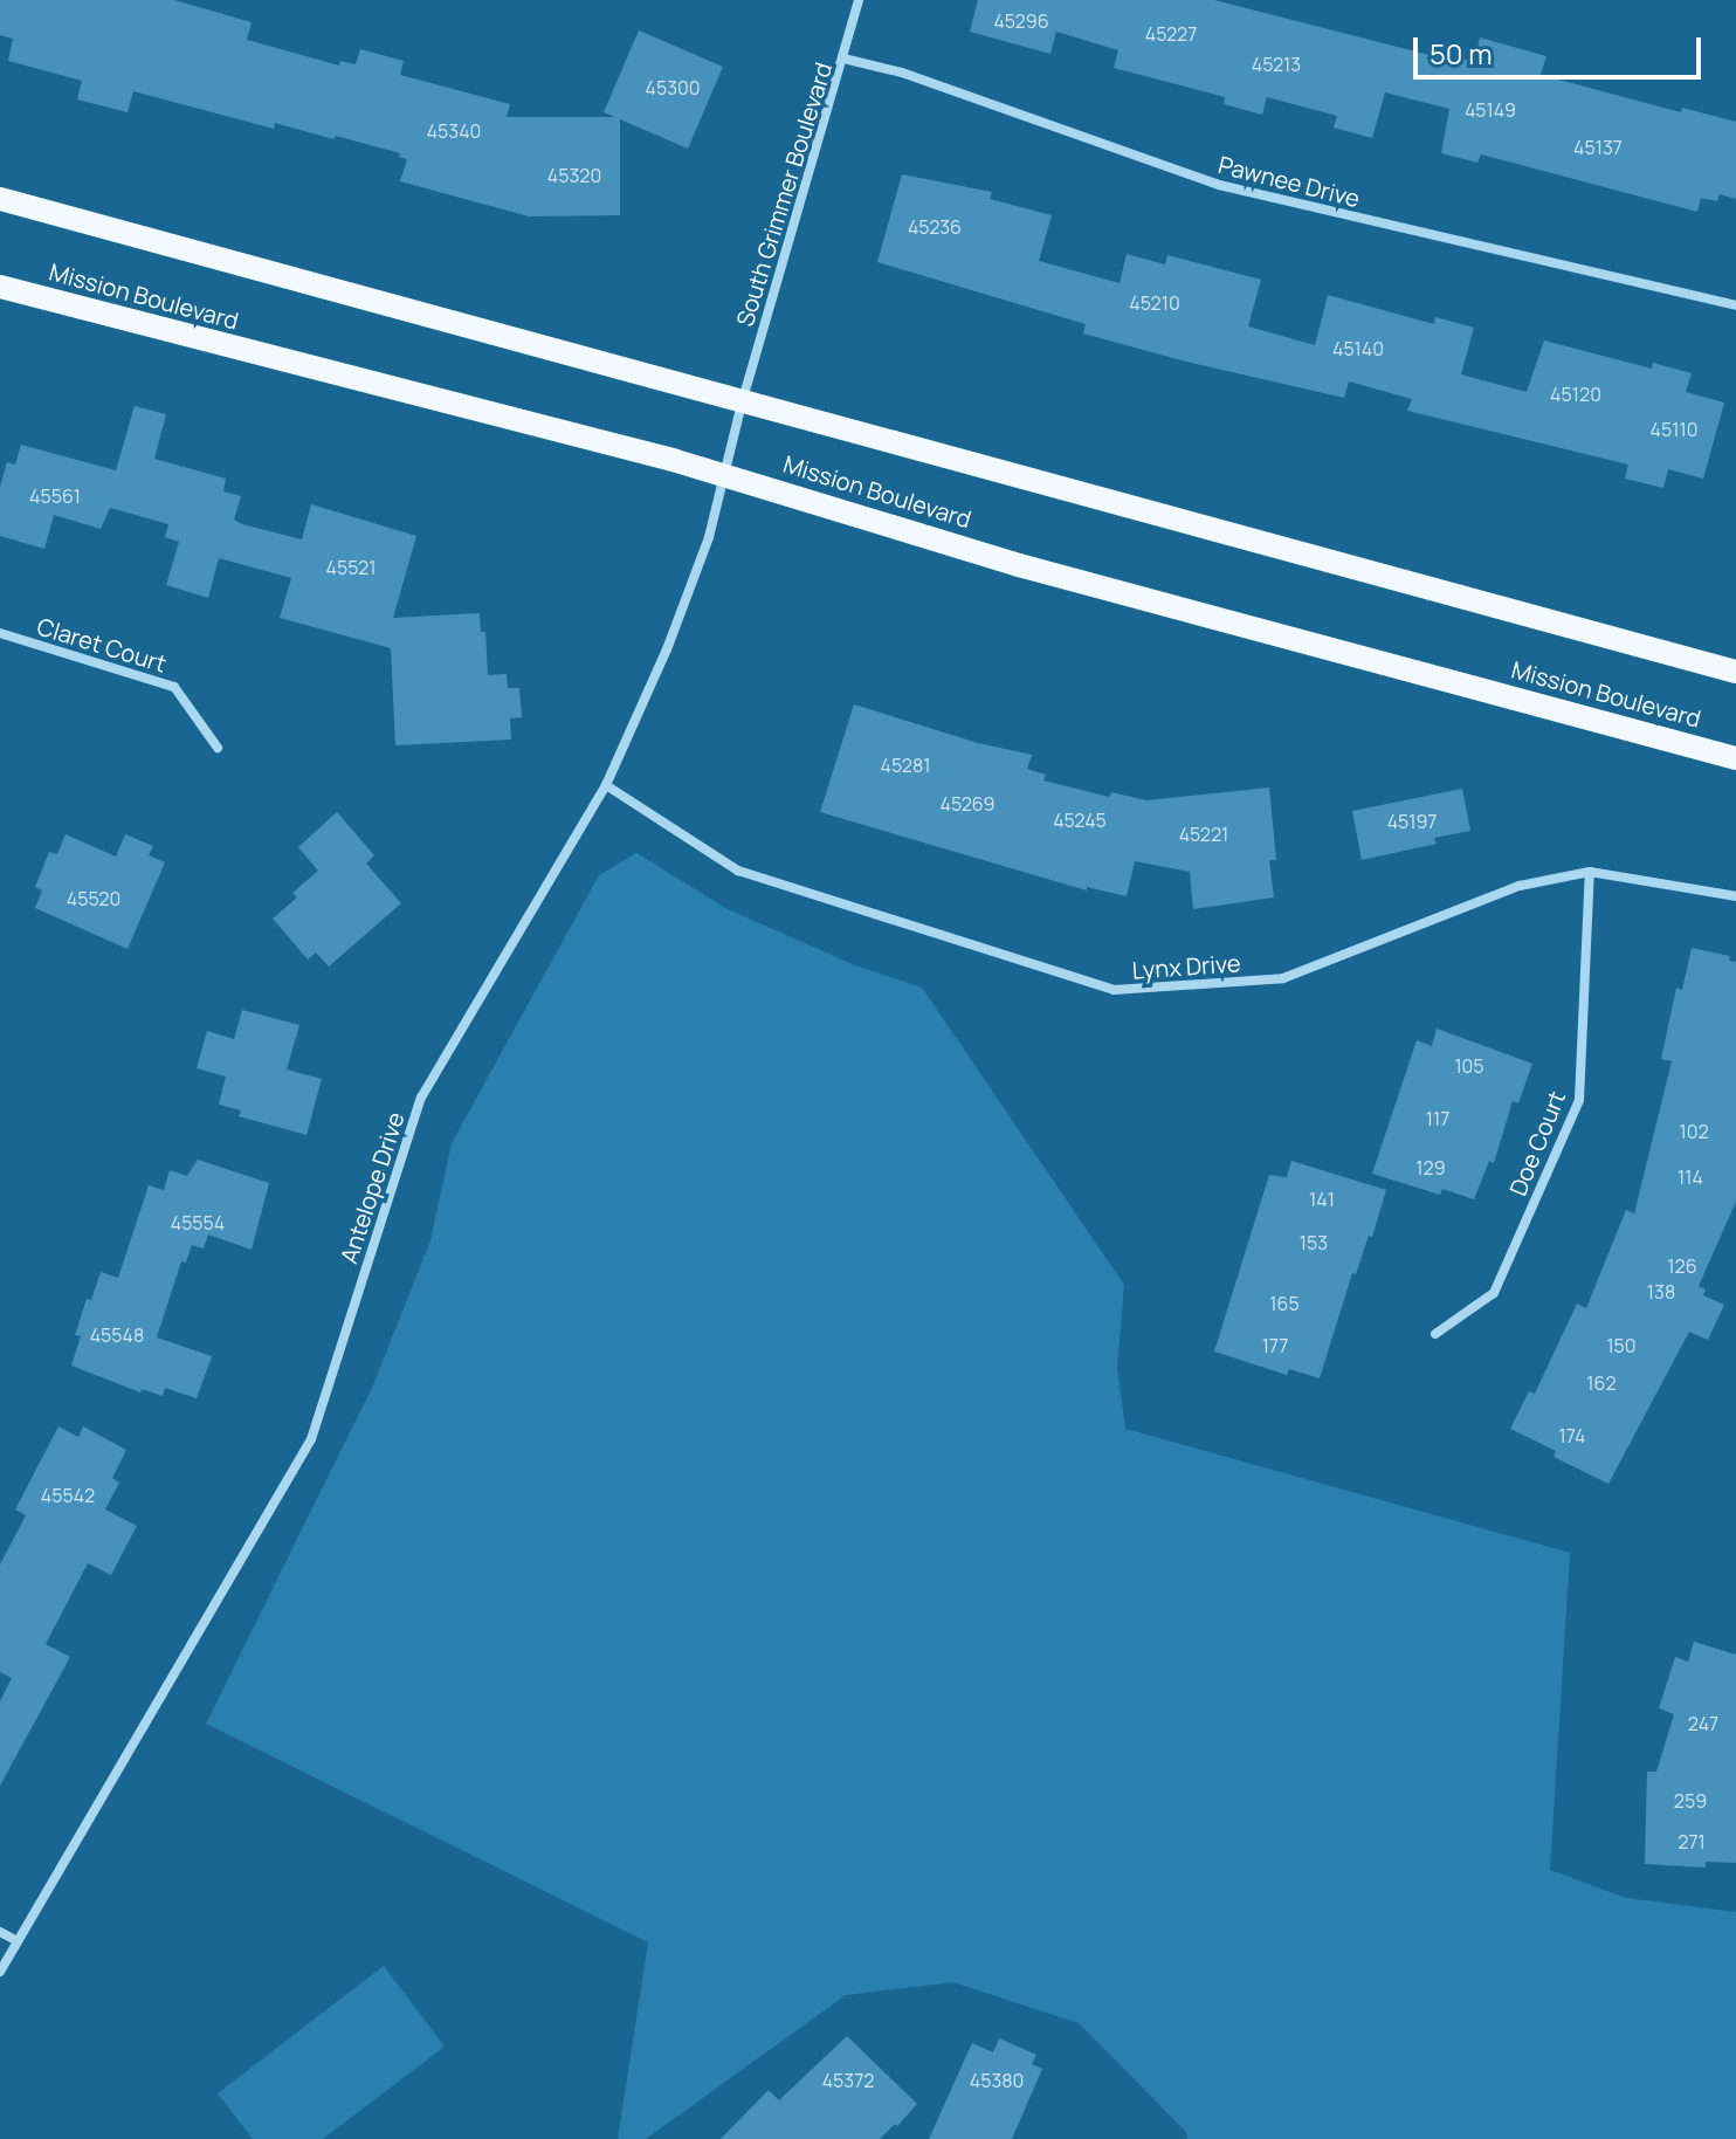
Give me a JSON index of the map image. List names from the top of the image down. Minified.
{"streets":{"main road":["Mission Boulevard"],"street":["Pawnee Drive","South Grimmer Boulevard","Claret Court","Lynx Drive","Doe Court","Antelope Drive"]},"crossings":[["Pawnee Drive","South Grimmer Boulevard"],["South Grimmer Boulevard","Antelope Drive"],["Mission Boulevard","Antelope Drive"],["Lynx Drive","Doe Court"],["Lynx Drive","Antelope Drive"]],"house_numbers":["45296","45227","45213","45300","45149","45340","45137","45320","45236","45210","45140","45120","45110","45561","45521","45281","45269","45245","45197","45221","45520","105","117","102","129","114","141","45554","153","126","138","165","45548","177","150","162","174","45542","247","259","271","45372","45380"],"scale_bar":"50 m"}
